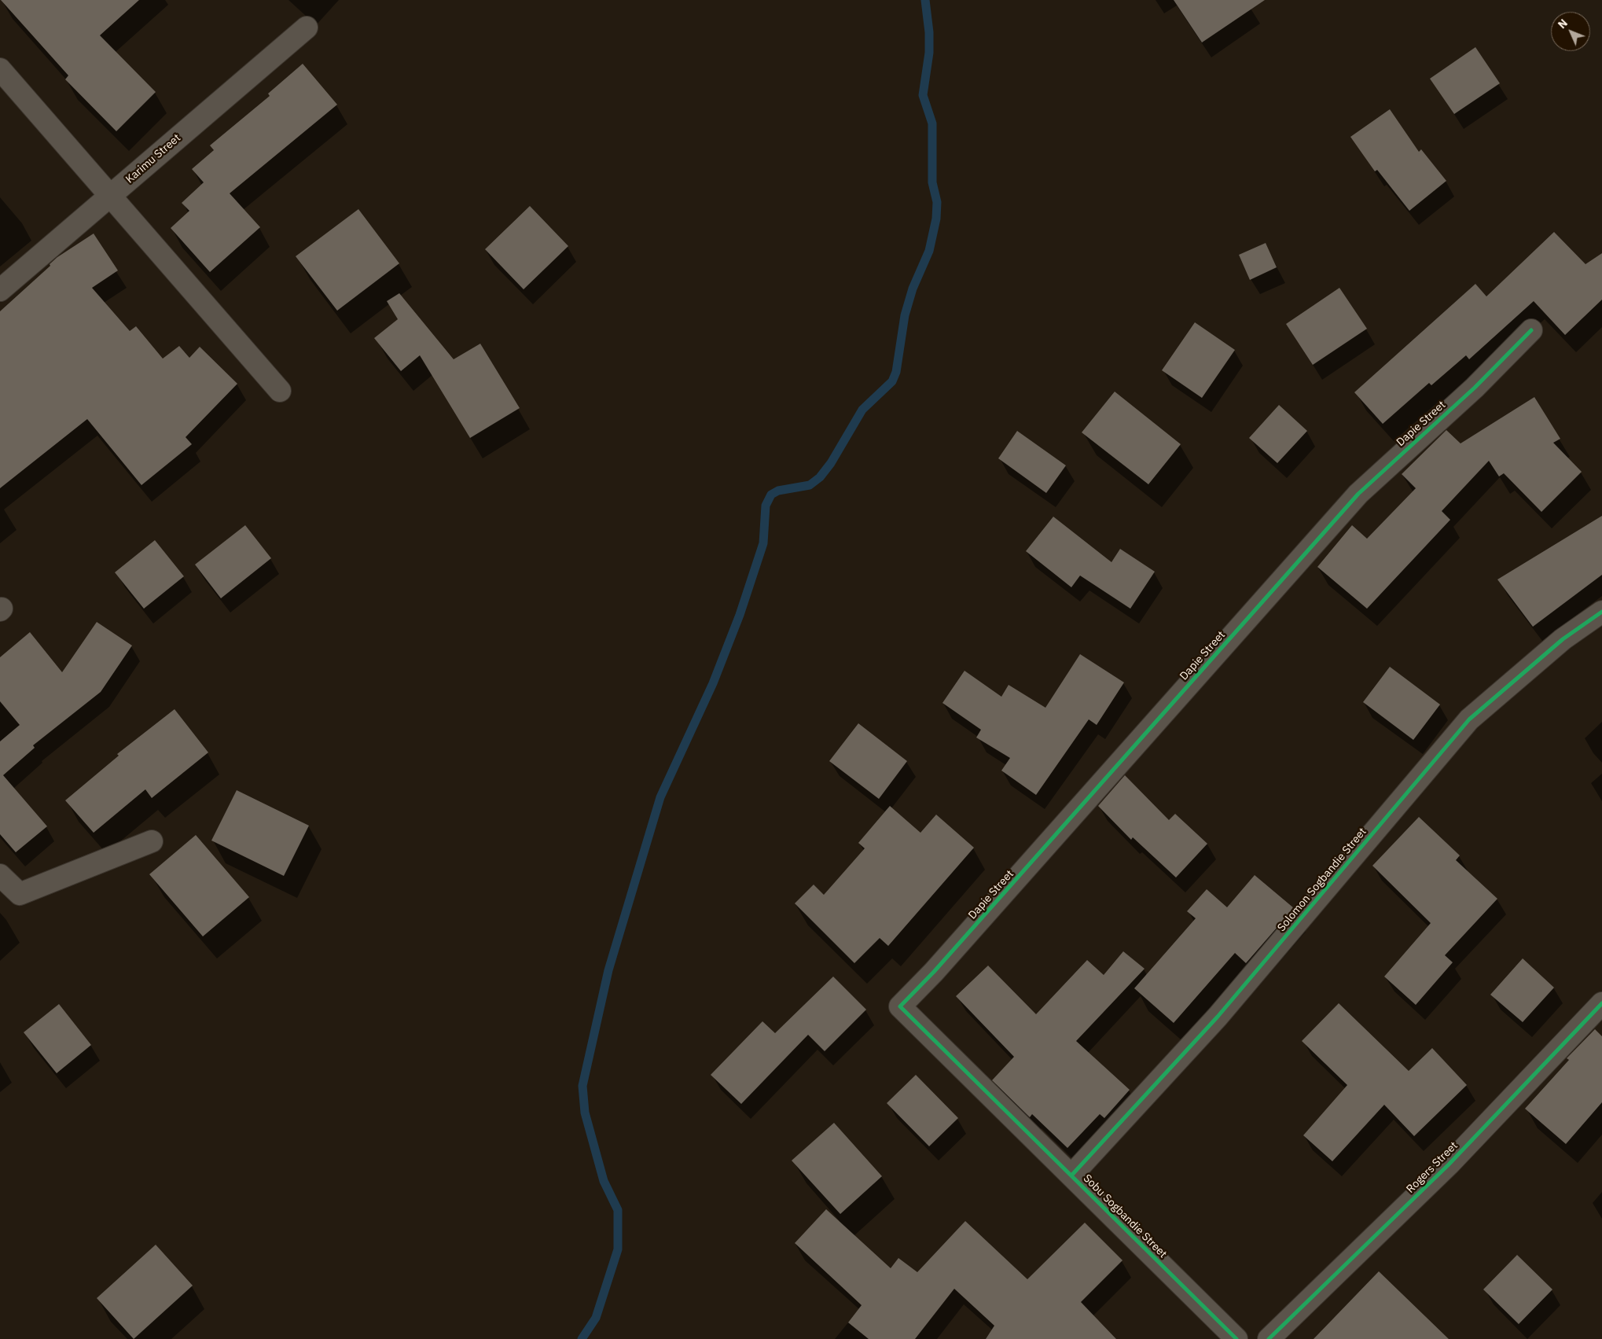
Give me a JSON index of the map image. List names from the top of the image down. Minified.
{"streets":{"street":["Karimu Street","Dapie Street","Solomon Sogbandie Street","Rogers Street","Sobu Sogbandie Street"]},"crossings":[["Dapie Street","Sobu Sogbandie Street"],["Solomon Sogbandie Street","Sobu Sogbandie Street"]],"north":"top left"}
